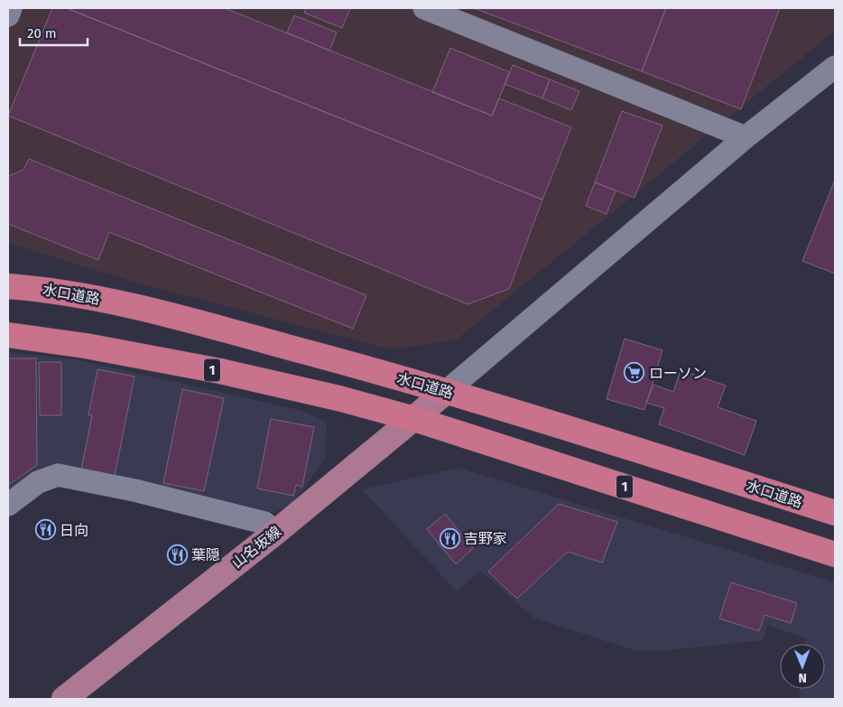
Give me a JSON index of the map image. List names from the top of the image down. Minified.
{"streets":{"highway":["水口道路","1"],"main road":["山名坂線"]},"crossings":[["水口道路","山名坂線"],["1","山名坂線"]],"places":{"supermarket":["ローソン"],"restaurant":["日向","吉野家","葉隠"]},"scale_bar":"20 m","north":"bottom"}
